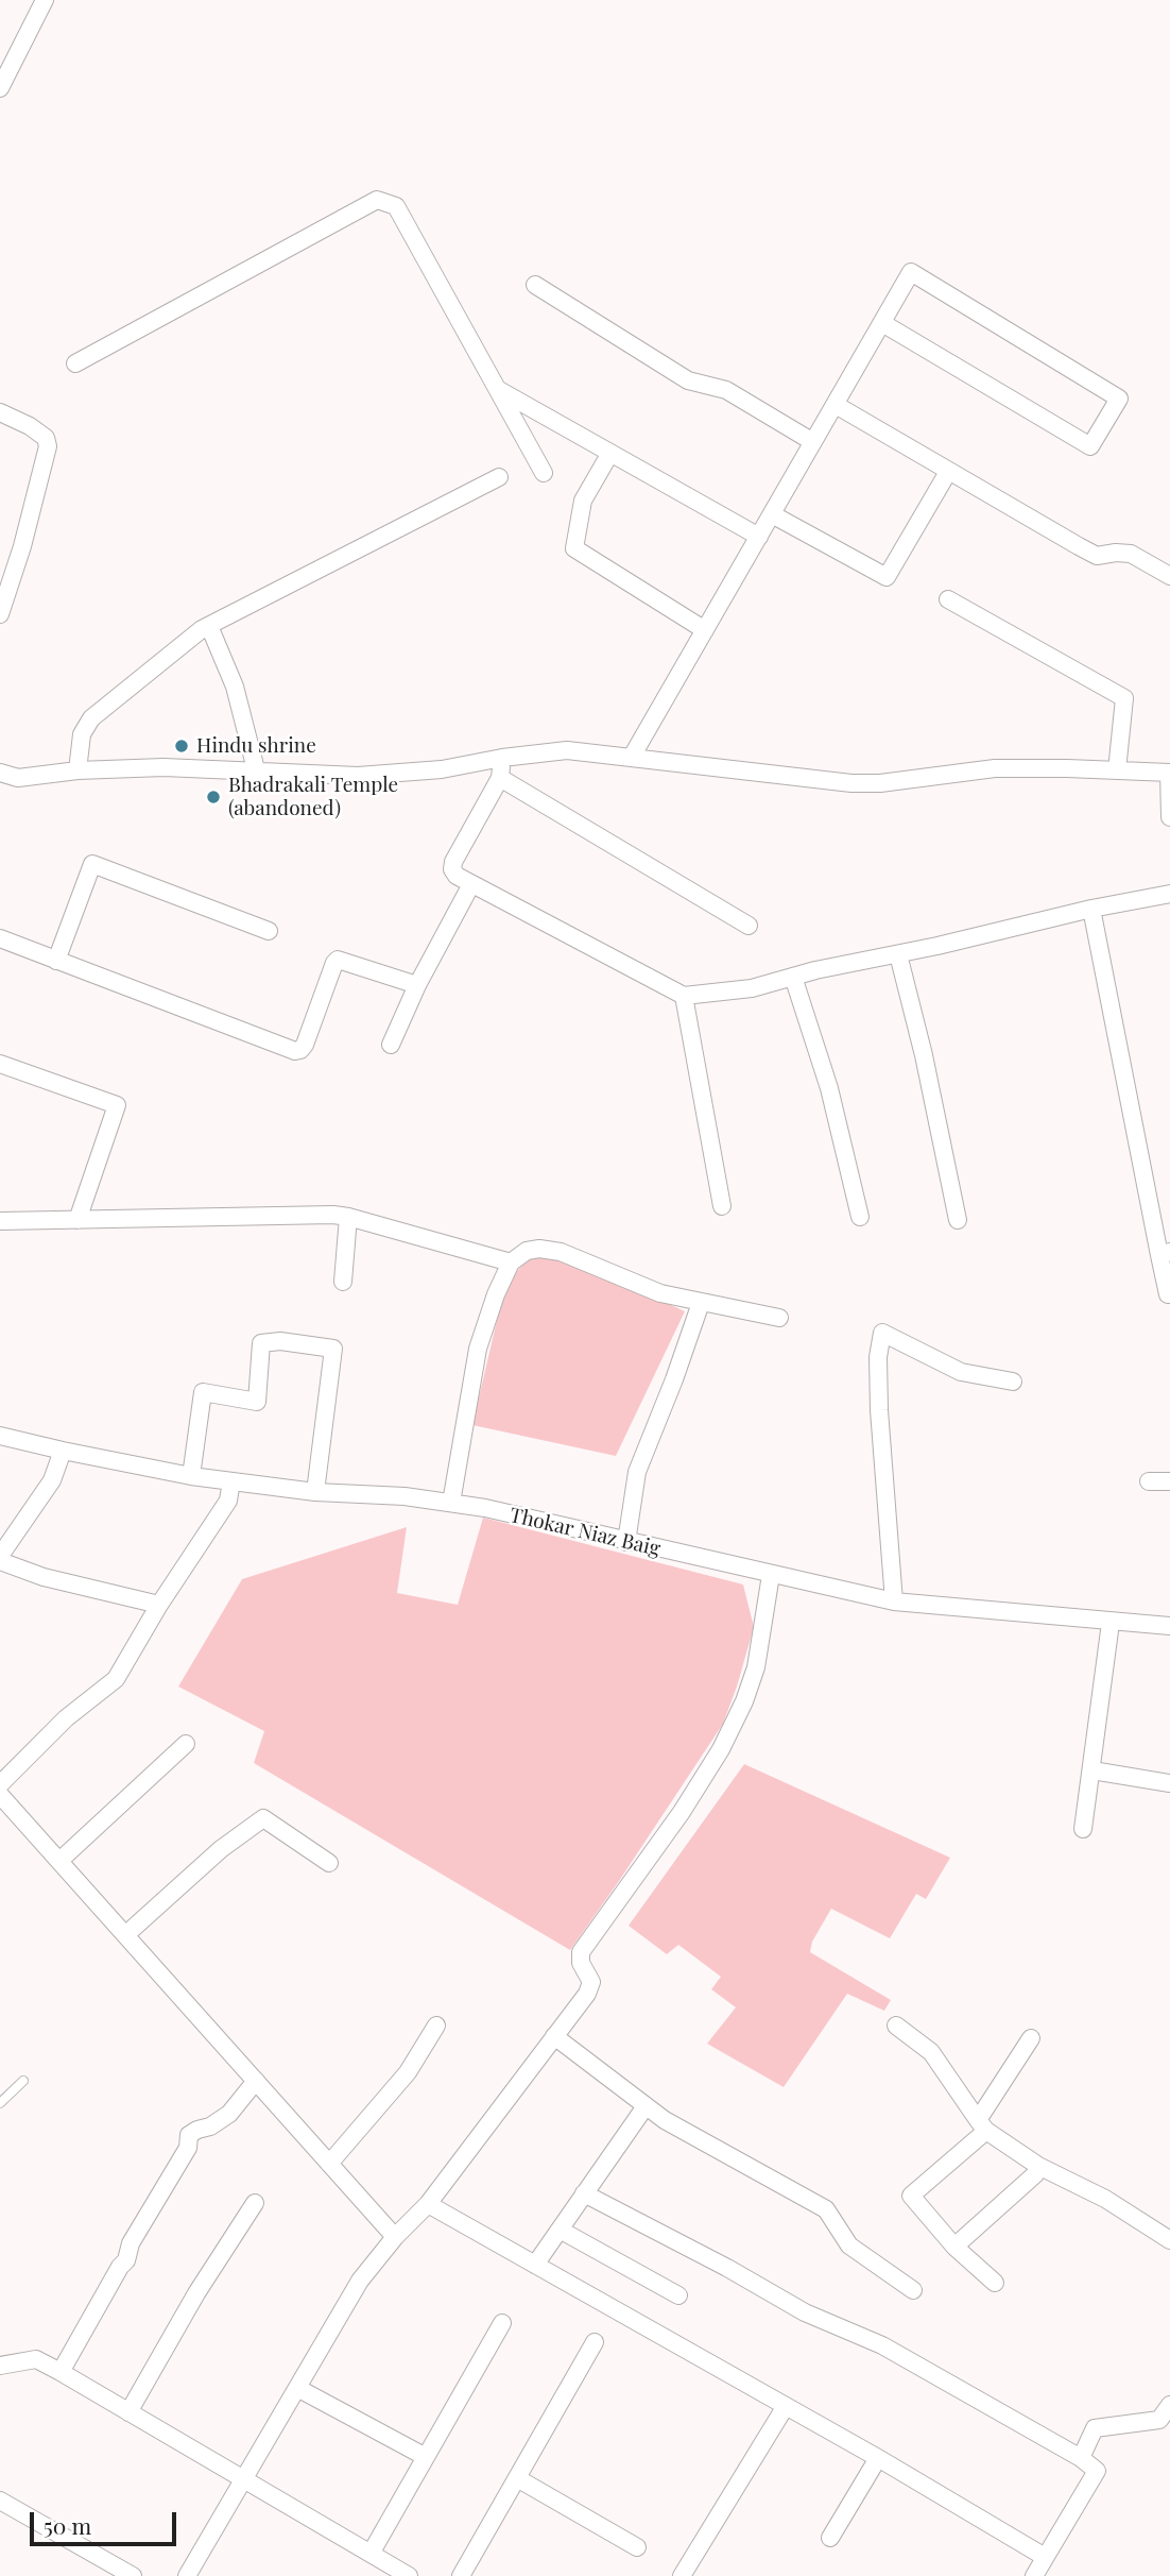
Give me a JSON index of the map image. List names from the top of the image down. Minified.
{"streets":{"street":["Thokar Niaz Baig"]},"places":["Hindu shrine","Bhadrakali Temple (abandoned)"],"scale_bar":"50 m"}
